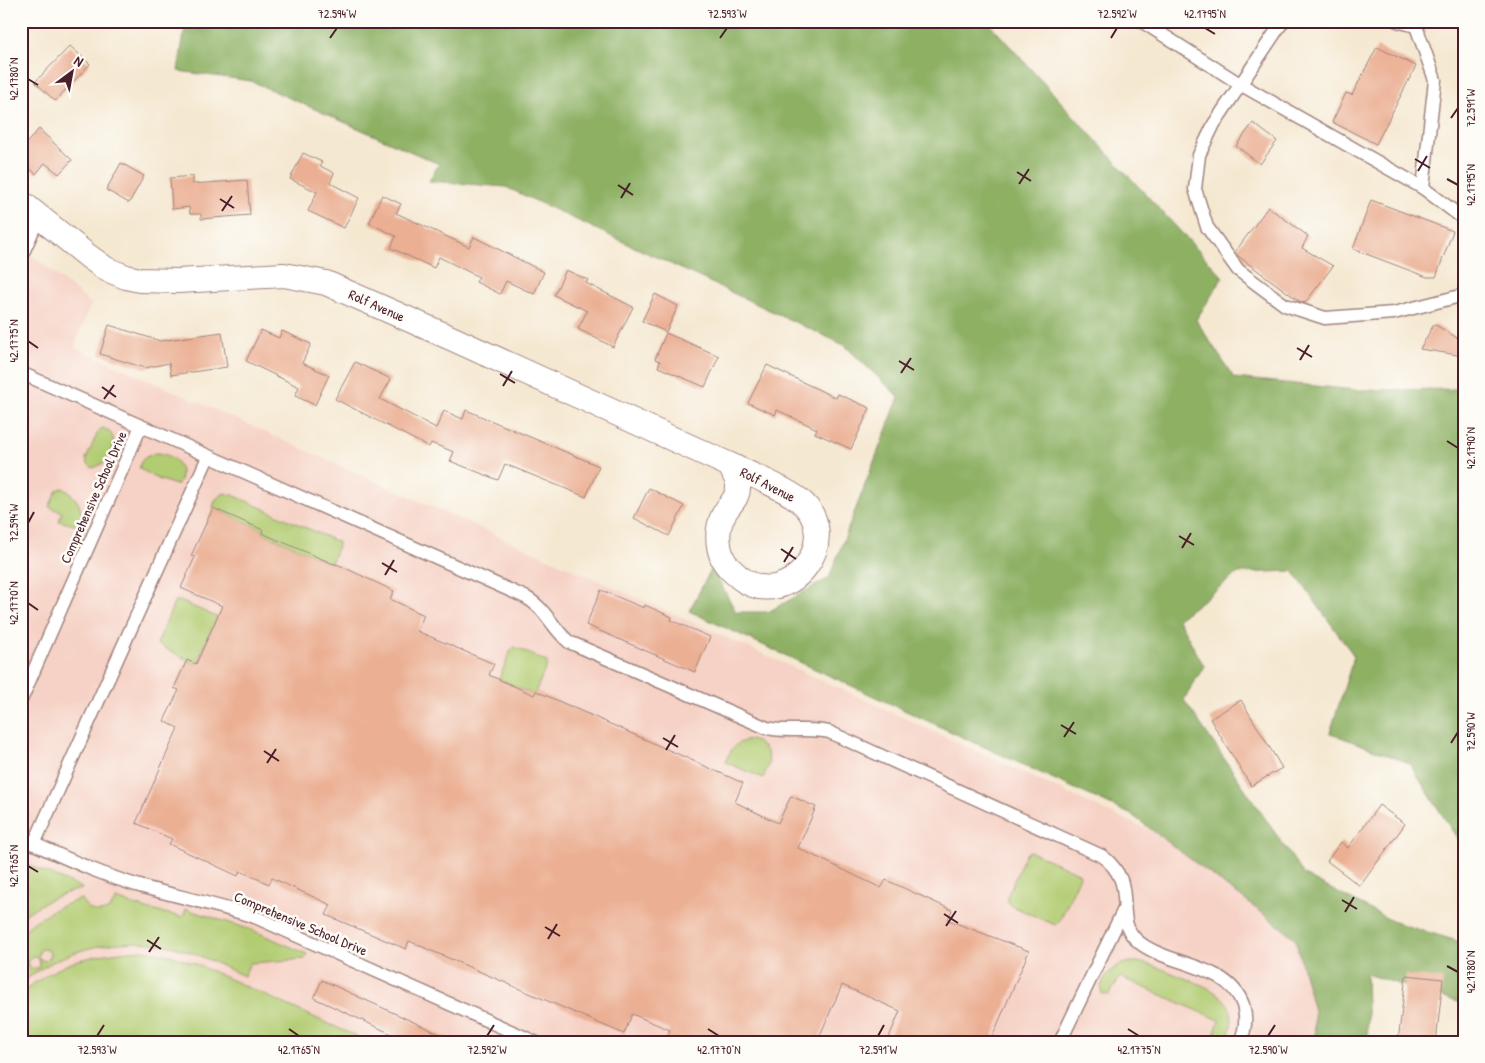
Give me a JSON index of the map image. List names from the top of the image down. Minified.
{"streets":{"street":["Rolf Avenue"],"lane":["Comprehensive School Drive"]},"north":"top right","coordinates":["72.594°W","72.593°W","72.592°W","42.1795°N","42.1780°N","72.591°W","42.1775°N","42.1790°N","42.1770°N","72.590°W","42.1765°N"]}
